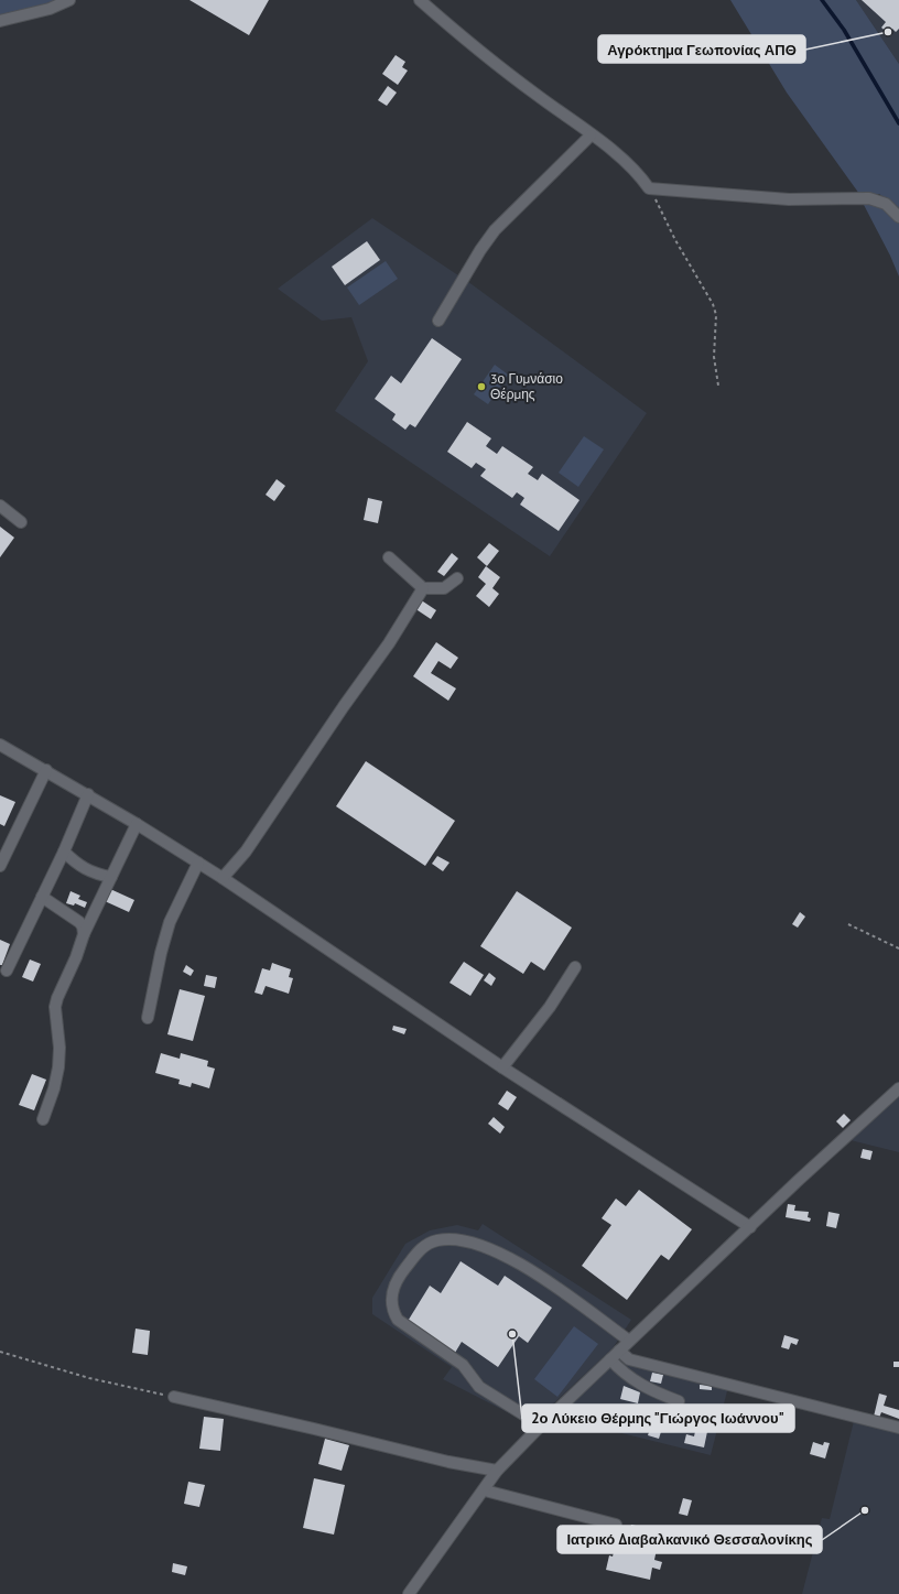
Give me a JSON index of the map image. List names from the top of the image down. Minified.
{"places":["Αγρόκτημα Γεωπονίας ΑΠΘ","3ο Γυμνάσιο Θέρμης","2ο Λύκειο Θέρμης \"Γιώργος Ιωάννου\"","Ιατρικό Διαβαλκανικό Θεσσαλονίκης"]}
